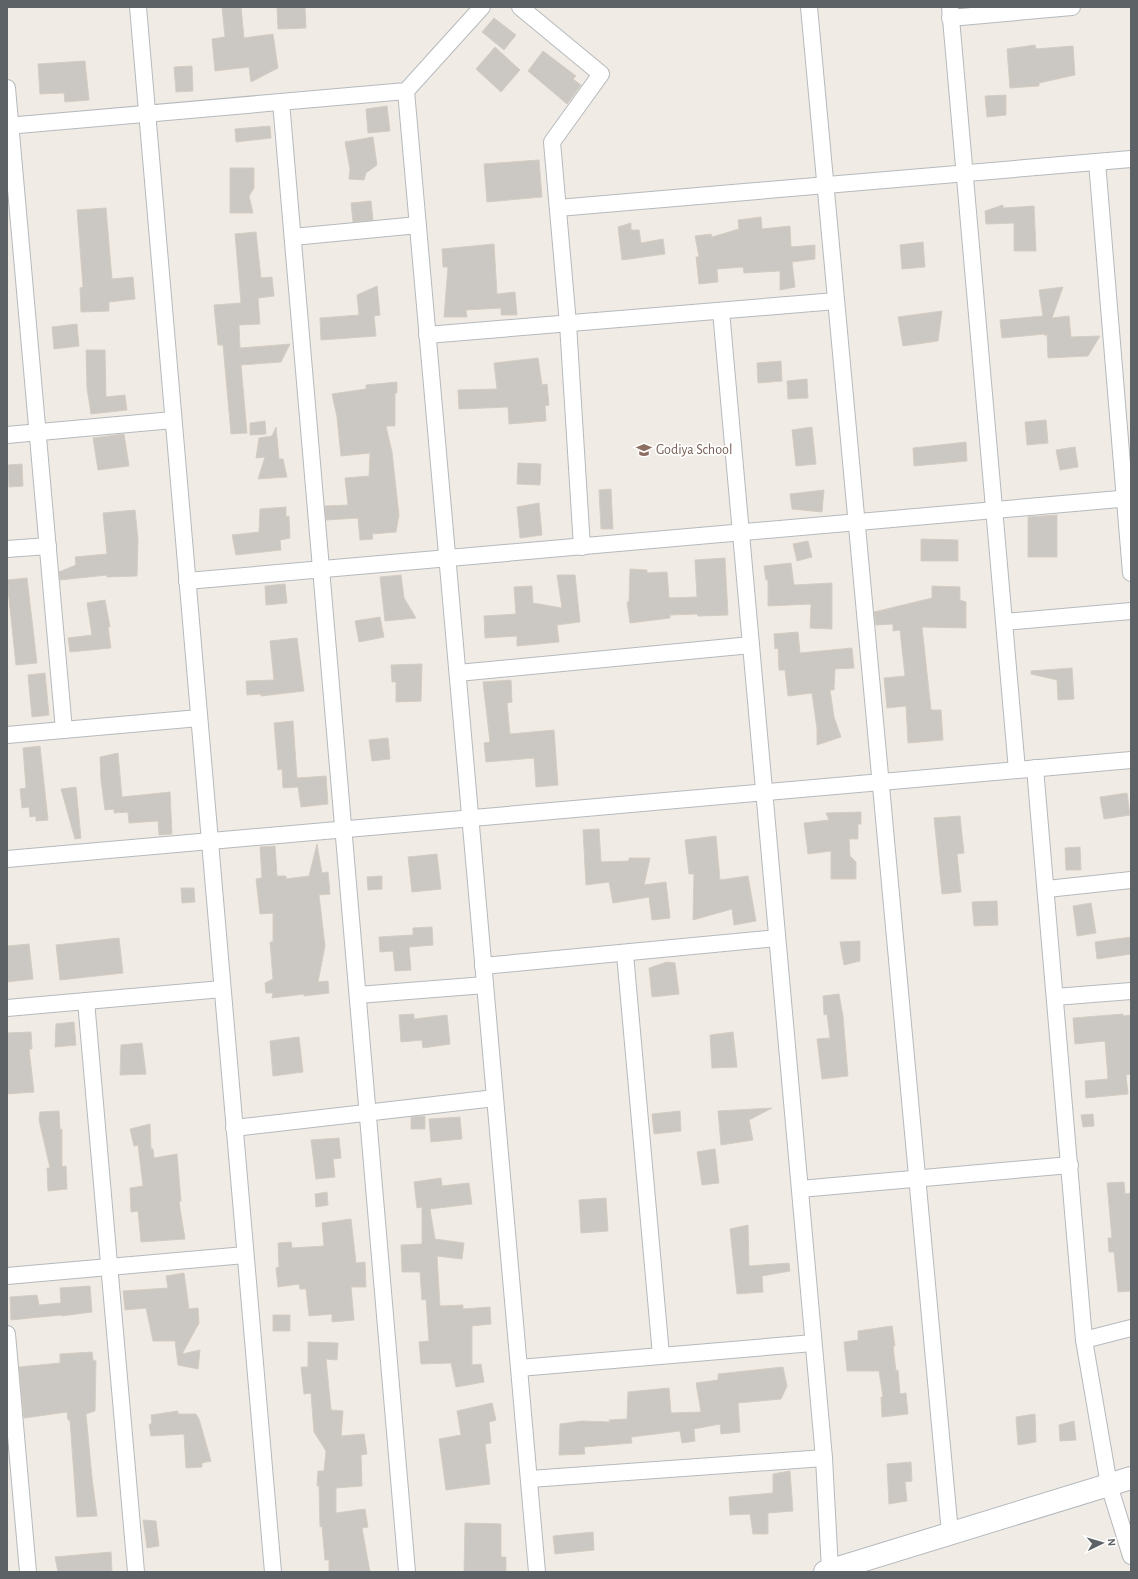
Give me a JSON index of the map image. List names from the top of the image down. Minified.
{"places":{"school or university":["Godiya School"]},"north":"right"}
